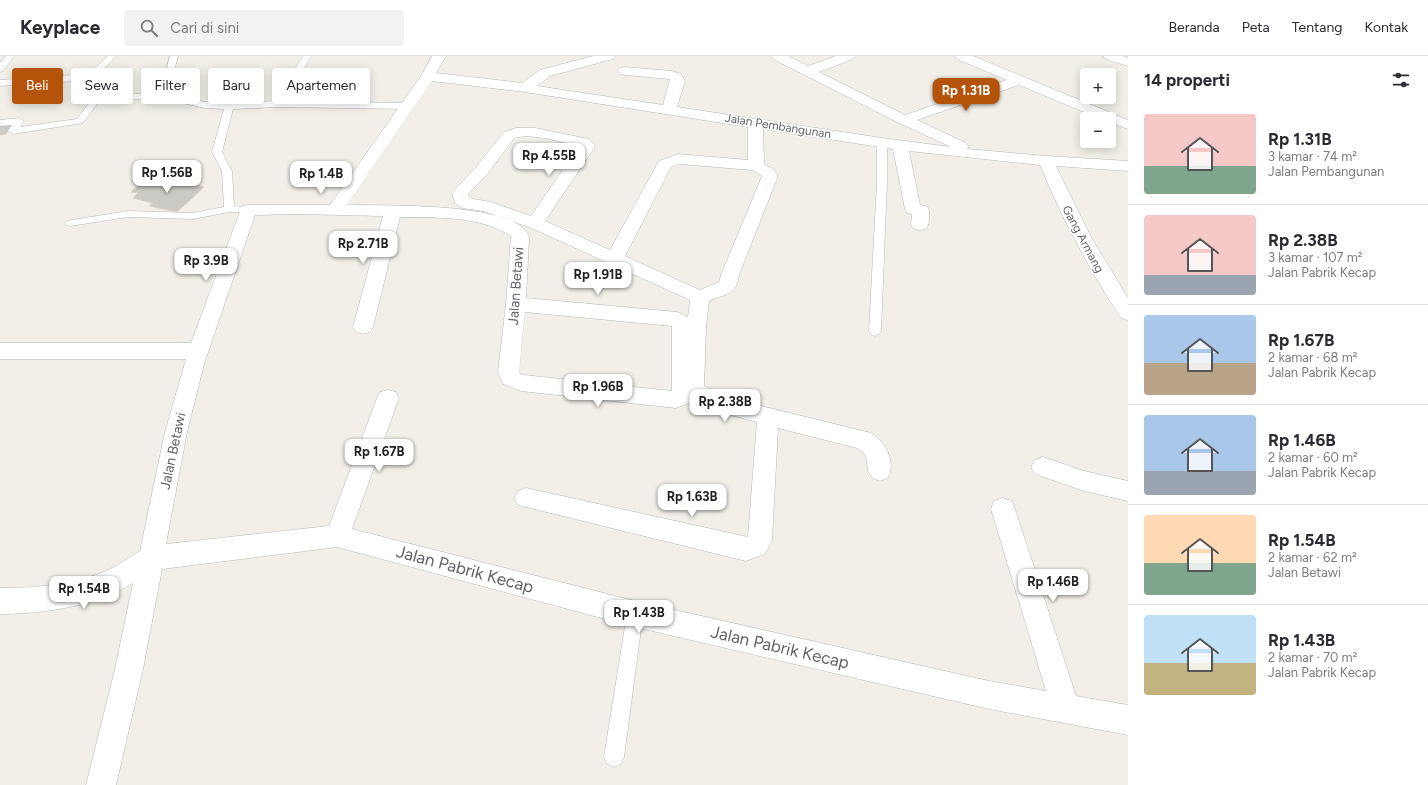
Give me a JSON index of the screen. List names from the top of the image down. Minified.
{"streets":{"street":["Jalan Pembangunan","Gang Armang","Jalan Betawi","Jalan Pabrik Kecap"]},"crossings":[["Jalan Pembangunan","Gang Armang"],["Jalan Betawi","Jalan Pabrik Kecap"]],"page":{"header":"Keyplace","search":"Cari di sini","nav":["Beranda","Peta","Tentang","Kontak"],"heading":"14 properti","map_buttons":["+","−"],"chip":["Beli","Sewa","Filter","Baru","Apartemen"],"price":["Rp 1.31B","Rp 4.55B","Rp 1.56B","Rp 1.4B","Rp 2.71B","Rp 3.9B","Rp 1.91B","Rp 1.96B","Rp 2.38B","Rp 1.67B","Rp 1.63B","Rp 1.46B","Rp 1.54B","Rp 1.43B"],"list":[{"name":"Rp 1.31B","note":"3 kamar · 74 m² · Jalan Pembangunan"},{"name":"Rp 2.38B","note":"3 kamar · 107 m² · Jalan Pabrik Kecap"},{"name":"Rp 1.67B","note":"2 kamar · 68 m² · Jalan Pabrik Kecap"},{"name":"Rp 1.46B","note":"2 kamar · 60 m² · Jalan Pabrik Kecap"},{"name":"Rp 1.54B","note":"2 kamar · 62 m² · Jalan Betawi"},{"name":"Rp 1.43B","note":"2 kamar · 70 m² · Jalan Pabrik Kecap"}]}}
